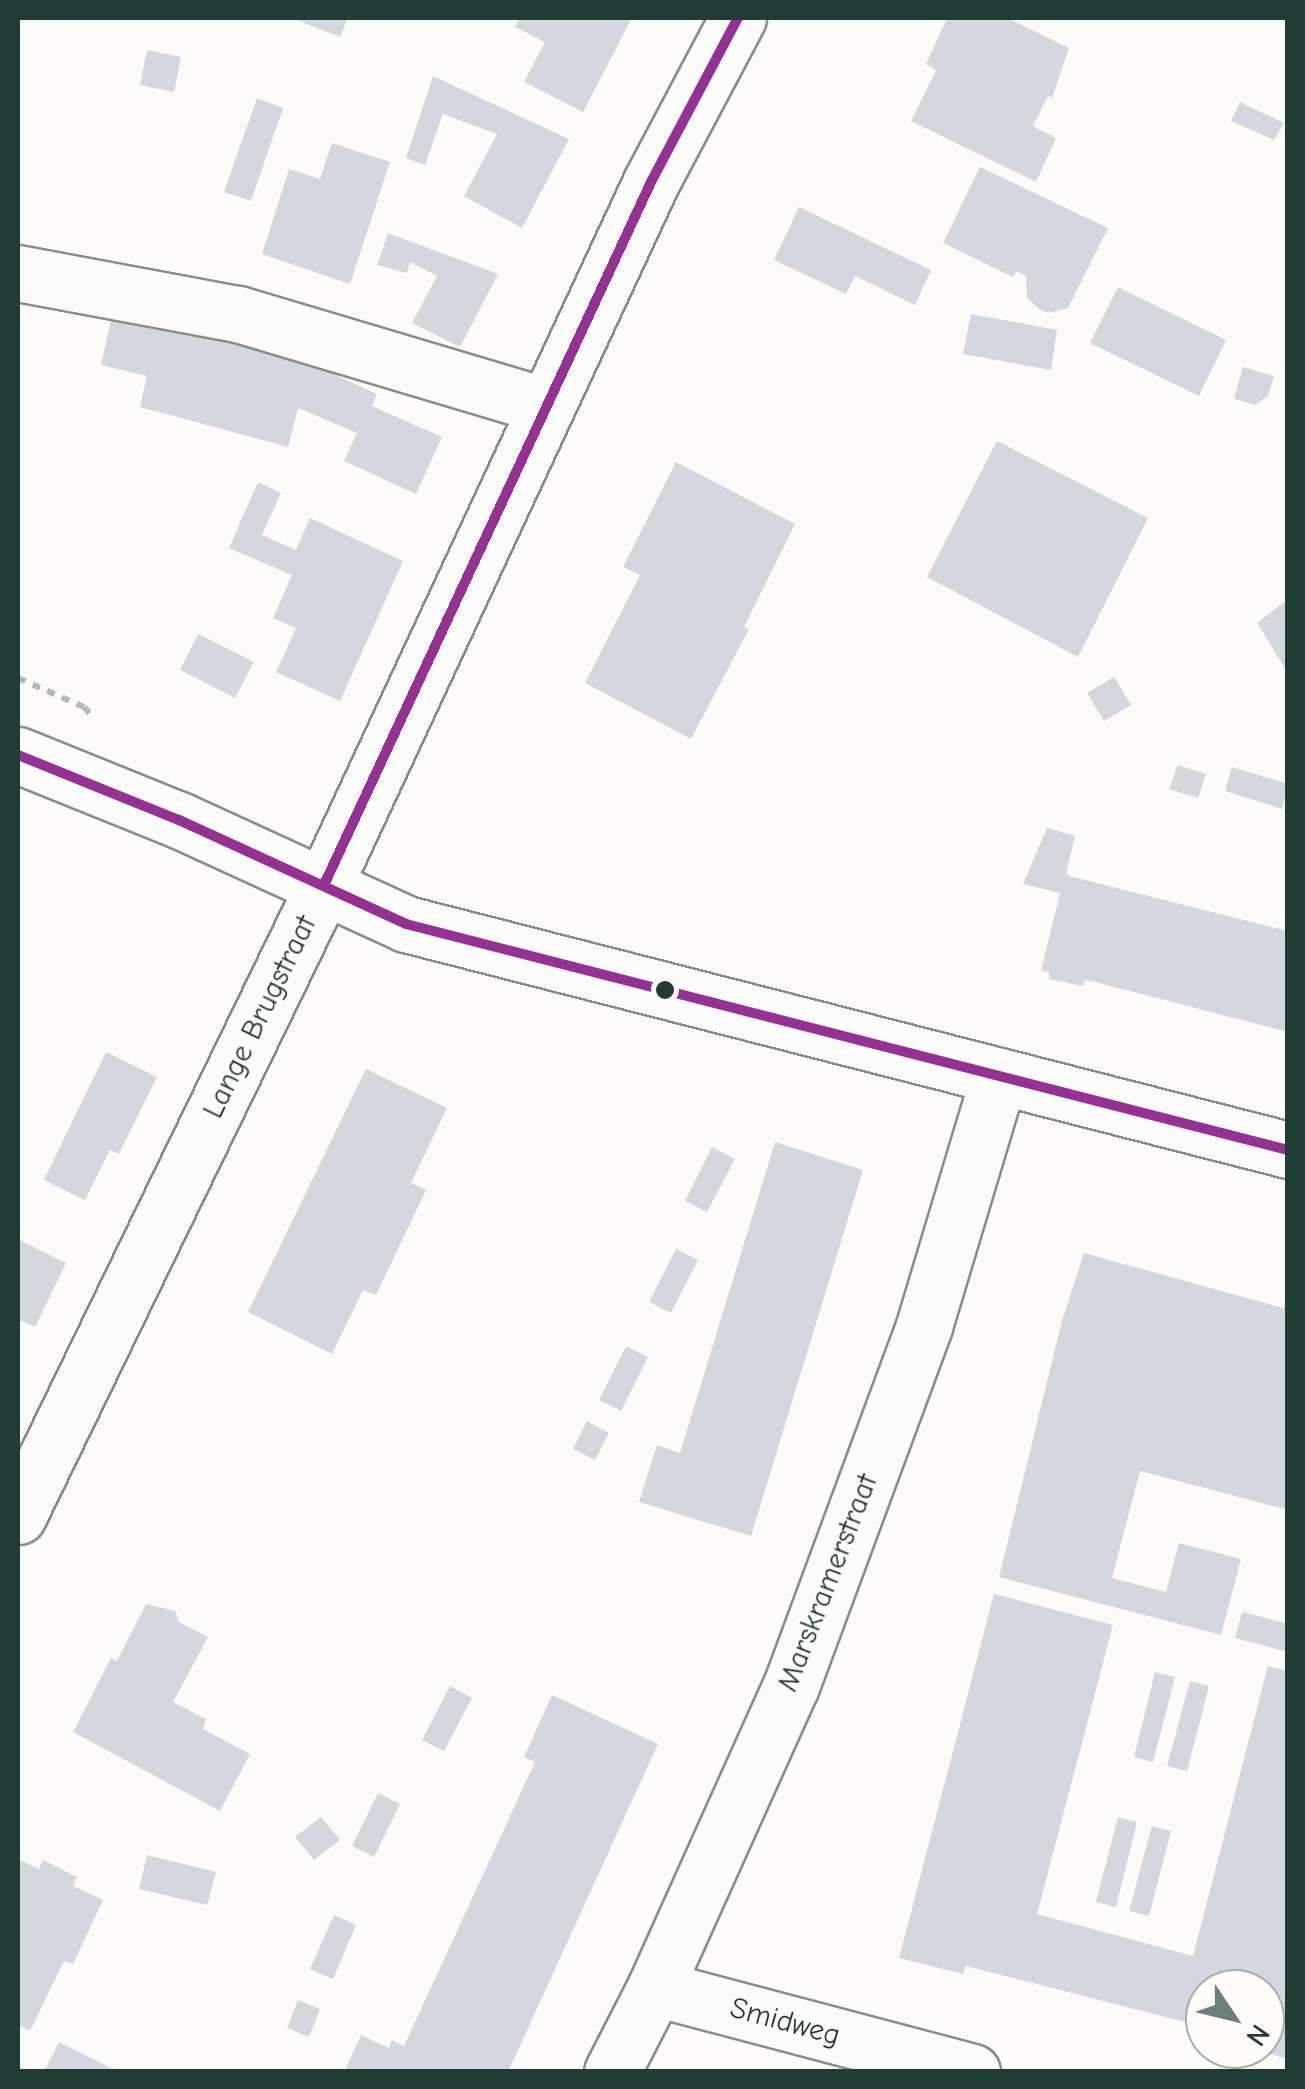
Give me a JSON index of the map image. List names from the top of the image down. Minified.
{"streets":{"street":["Lange Brugstraat","Marskramerstraat","Smidweg"]},"crossings":[["Marskramerstraat","Smidweg"]],"north":"bottom right"}
